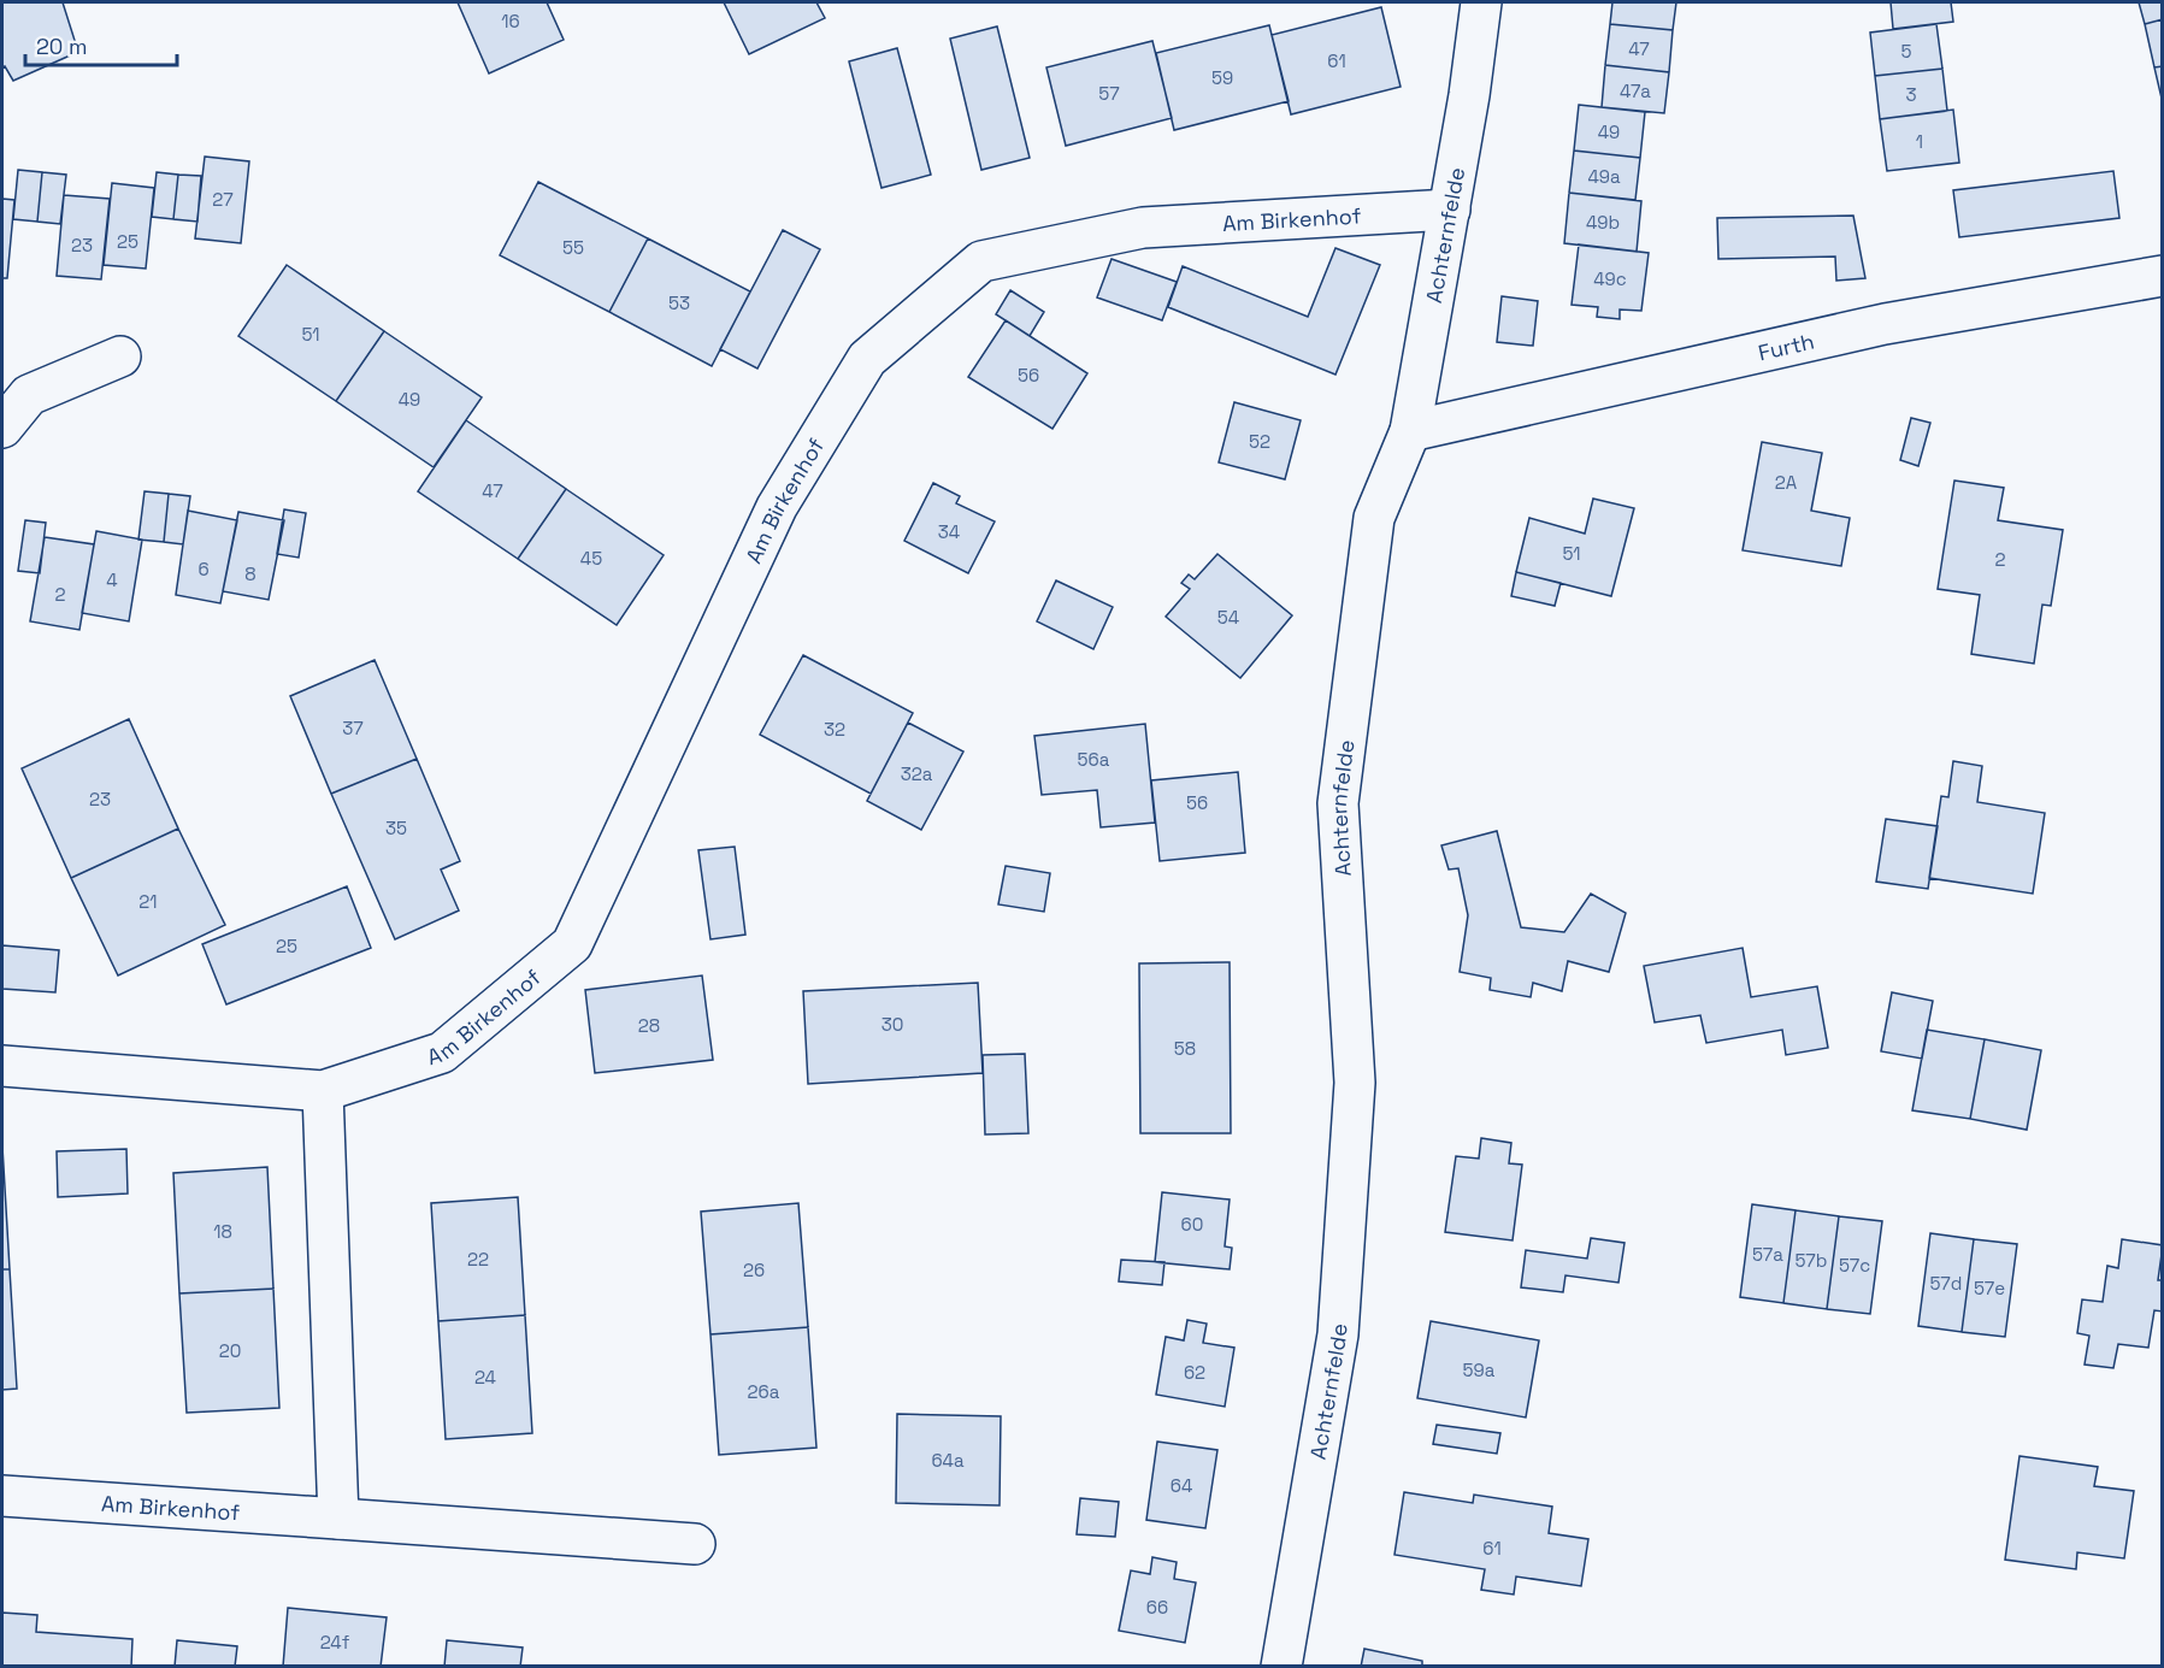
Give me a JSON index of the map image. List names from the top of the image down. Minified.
{"streets":{"street":["Am Birkenhof","Achternfelde","Furth"]},"crossings":[["Am Birkenhof","Achternfelde"],["Achternfelde","Furth"]],"house_numbers":["16","47","5","61","59","47a","57","3","49","1","49a","27","49b","25","23","55","49c","53","51","56","49","52","2A","47","34","51","45","2","6","8","4","2","54","37","32","56a","32a","23","56","35","21","25","30","28","58","60","18","57a","22","57b","57c","26","57d","57e","20","59a","62","24","26a","64a","64","61","66","24f"],"scale_bar":"20 m"}
